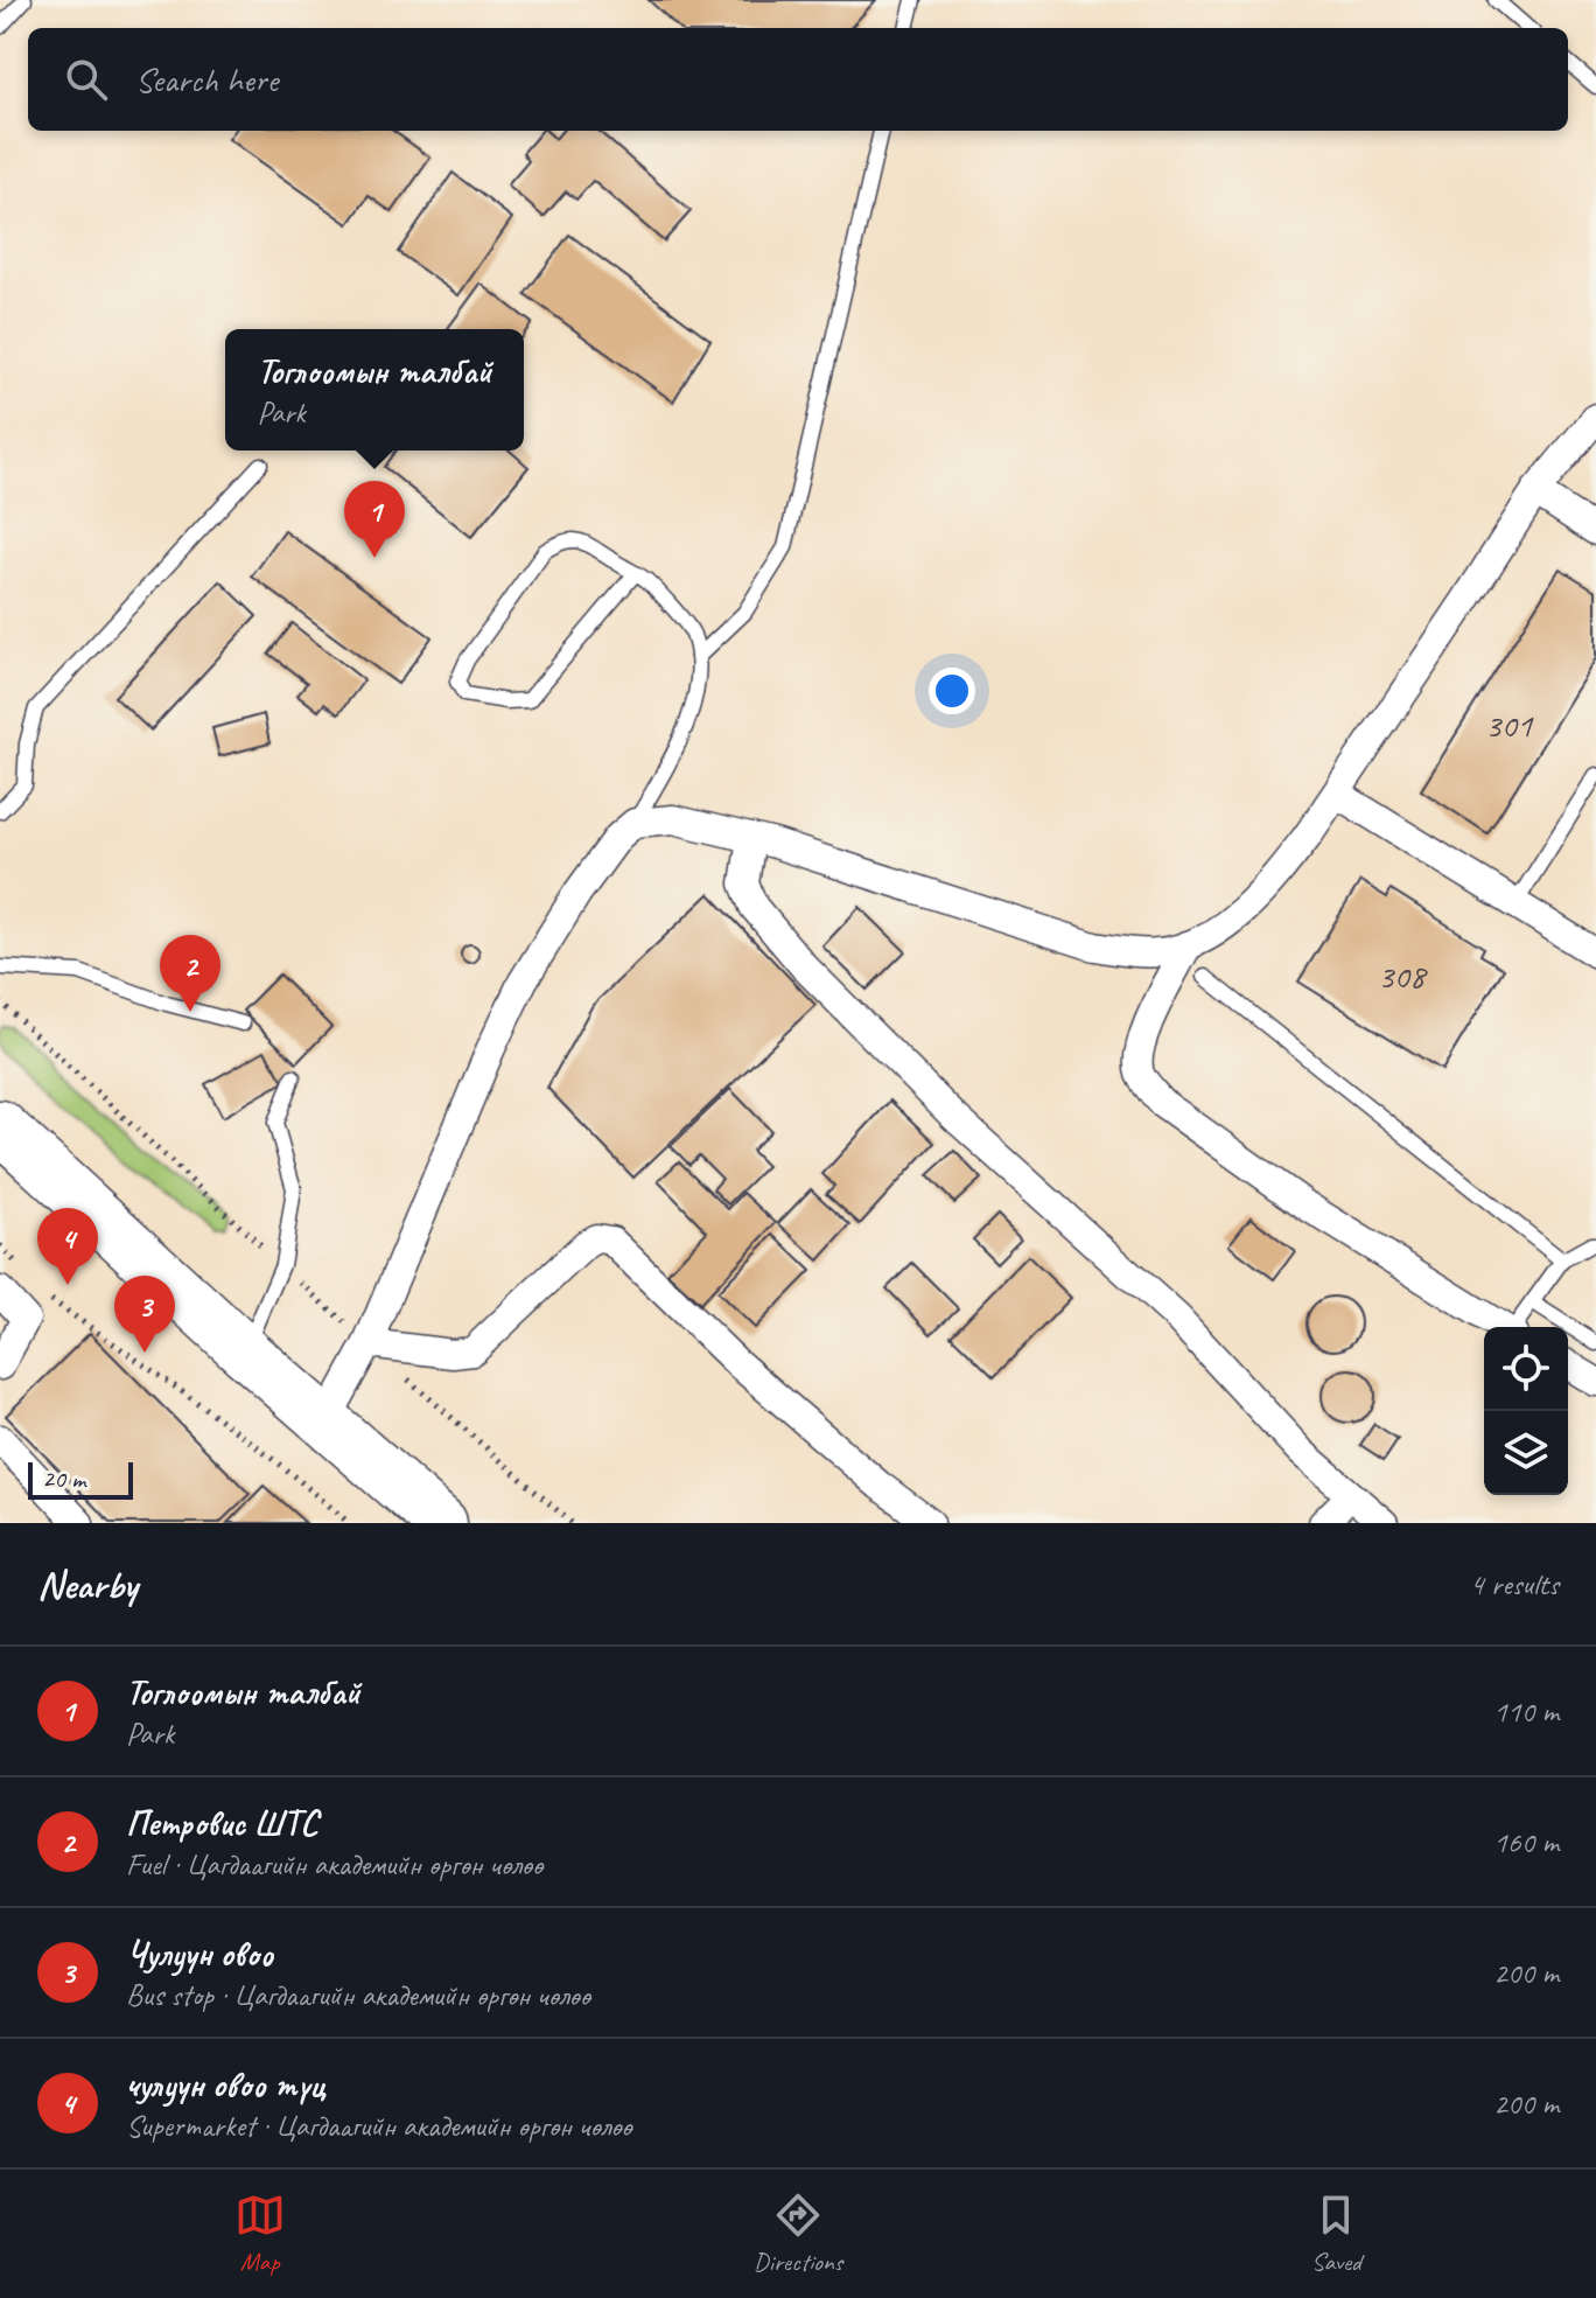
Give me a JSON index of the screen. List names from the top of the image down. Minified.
{"house_numbers":["301","308"],"scale_bar":"20 m","page":{"search":"Search here","popup":["Тоглоомын талбай","Park"],"pins":["1","2","4","3"],"scale":"20 m","heading":["Nearby","4 results"],"list":[{"mark":"1","name":"Тоглоомын талбай","note":"Park","value":"110 m"},{"mark":"2","name":"Петровис ШТС","note":"Fuel · Цагдаагийн академийн өргөн чөлөө","value":"160 m"},{"mark":"3","name":"Чулуун овоо","note":"Bus stop · Цагдаагийн академийн өргөн чөлөө","value":"200 m"},{"mark":"4","name":"чулуун овоо түц","note":"Supermarket · Цагдаагийн академийн өргөн чөлөө","value":"200 m"}],"nav":["Map","Directions","Saved"]}}
